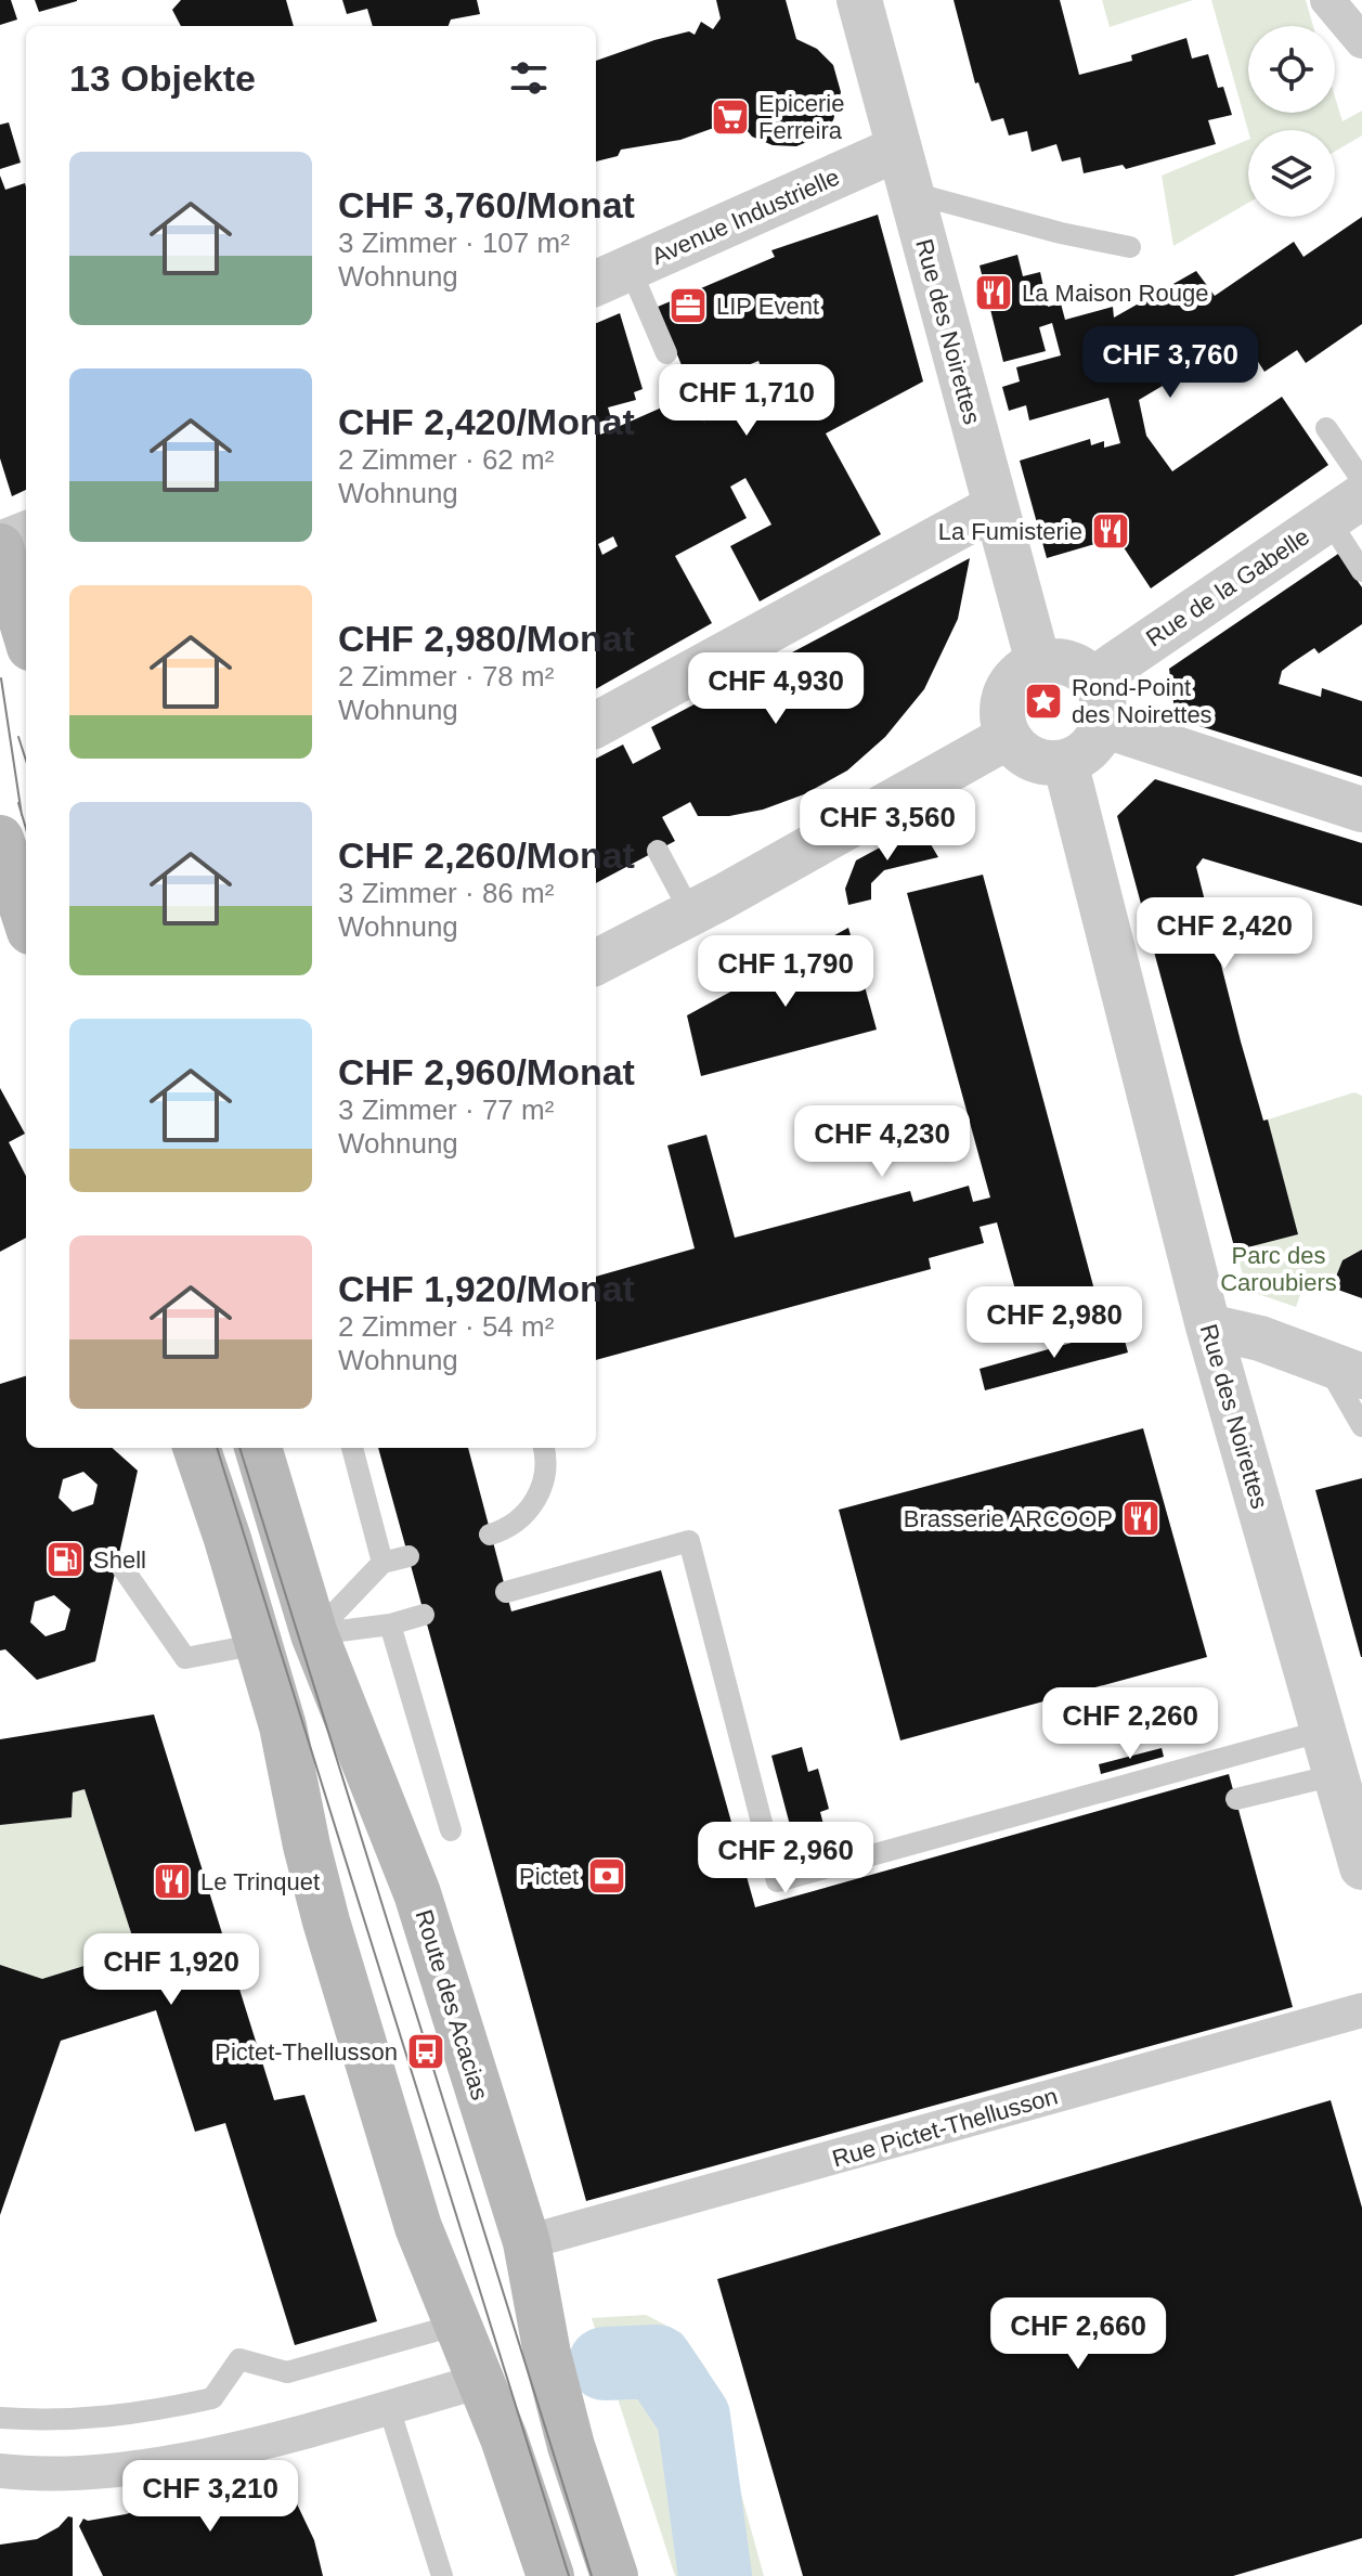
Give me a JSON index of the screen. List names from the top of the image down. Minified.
{"streets":{"main road":["Route des Acacias"],"street":["Avenue Industrielle","Rue des Noirettes","Rue de la Gabelle","Rue Pictet-Thellusson"]},"crossings":[["Avenue Industrielle","Rue des Noirettes"],["Rue des Noirettes","Rue de la Gabelle"],["Route des Acacias","Rue Pictet-Thellusson"]],"parks":["Parc des Caroubiers"],"places":{"supermarket":["Epicerie Ferreira"],"restaurant":["La Maison Rouge","La Fumisterie","Brasserie ARCOOP","Le Trinquet"],"office":["LIP Event"],"place":["Rond-Point des Noirettes"],"fuel station":["Shell"],"bank":["Pictet"],"bus stop":["Pictet-Thellusson"]},"page":{"heading":"13 Objekte","list":[{"name":"CHF 3,760/Monat","note":"3 Zimmer · 107 m² · Wohnung"},{"name":"CHF 2,420/Monat","note":"2 Zimmer · 62 m² · Wohnung"},{"name":"CHF 2,980/Monat","note":"2 Zimmer · 78 m² · Wohnung"},{"name":"CHF 2,260/Monat","note":"3 Zimmer · 86 m² · Wohnung"},{"name":"CHF 2,960/Monat","note":"3 Zimmer · 77 m² · Wohnung"},{"name":"CHF 1,920/Monat","note":"2 Zimmer · 54 m² · Wohnung"}],"price":["CHF 3,760","CHF 1,710","CHF 4,930","CHF 3,560","CHF 2,420","CHF 1,790","CHF 4,230","CHF 2,980","CHF 2,260","CHF 2,960","CHF 1,920","CHF 2,660","CHF 3,210"]}}
